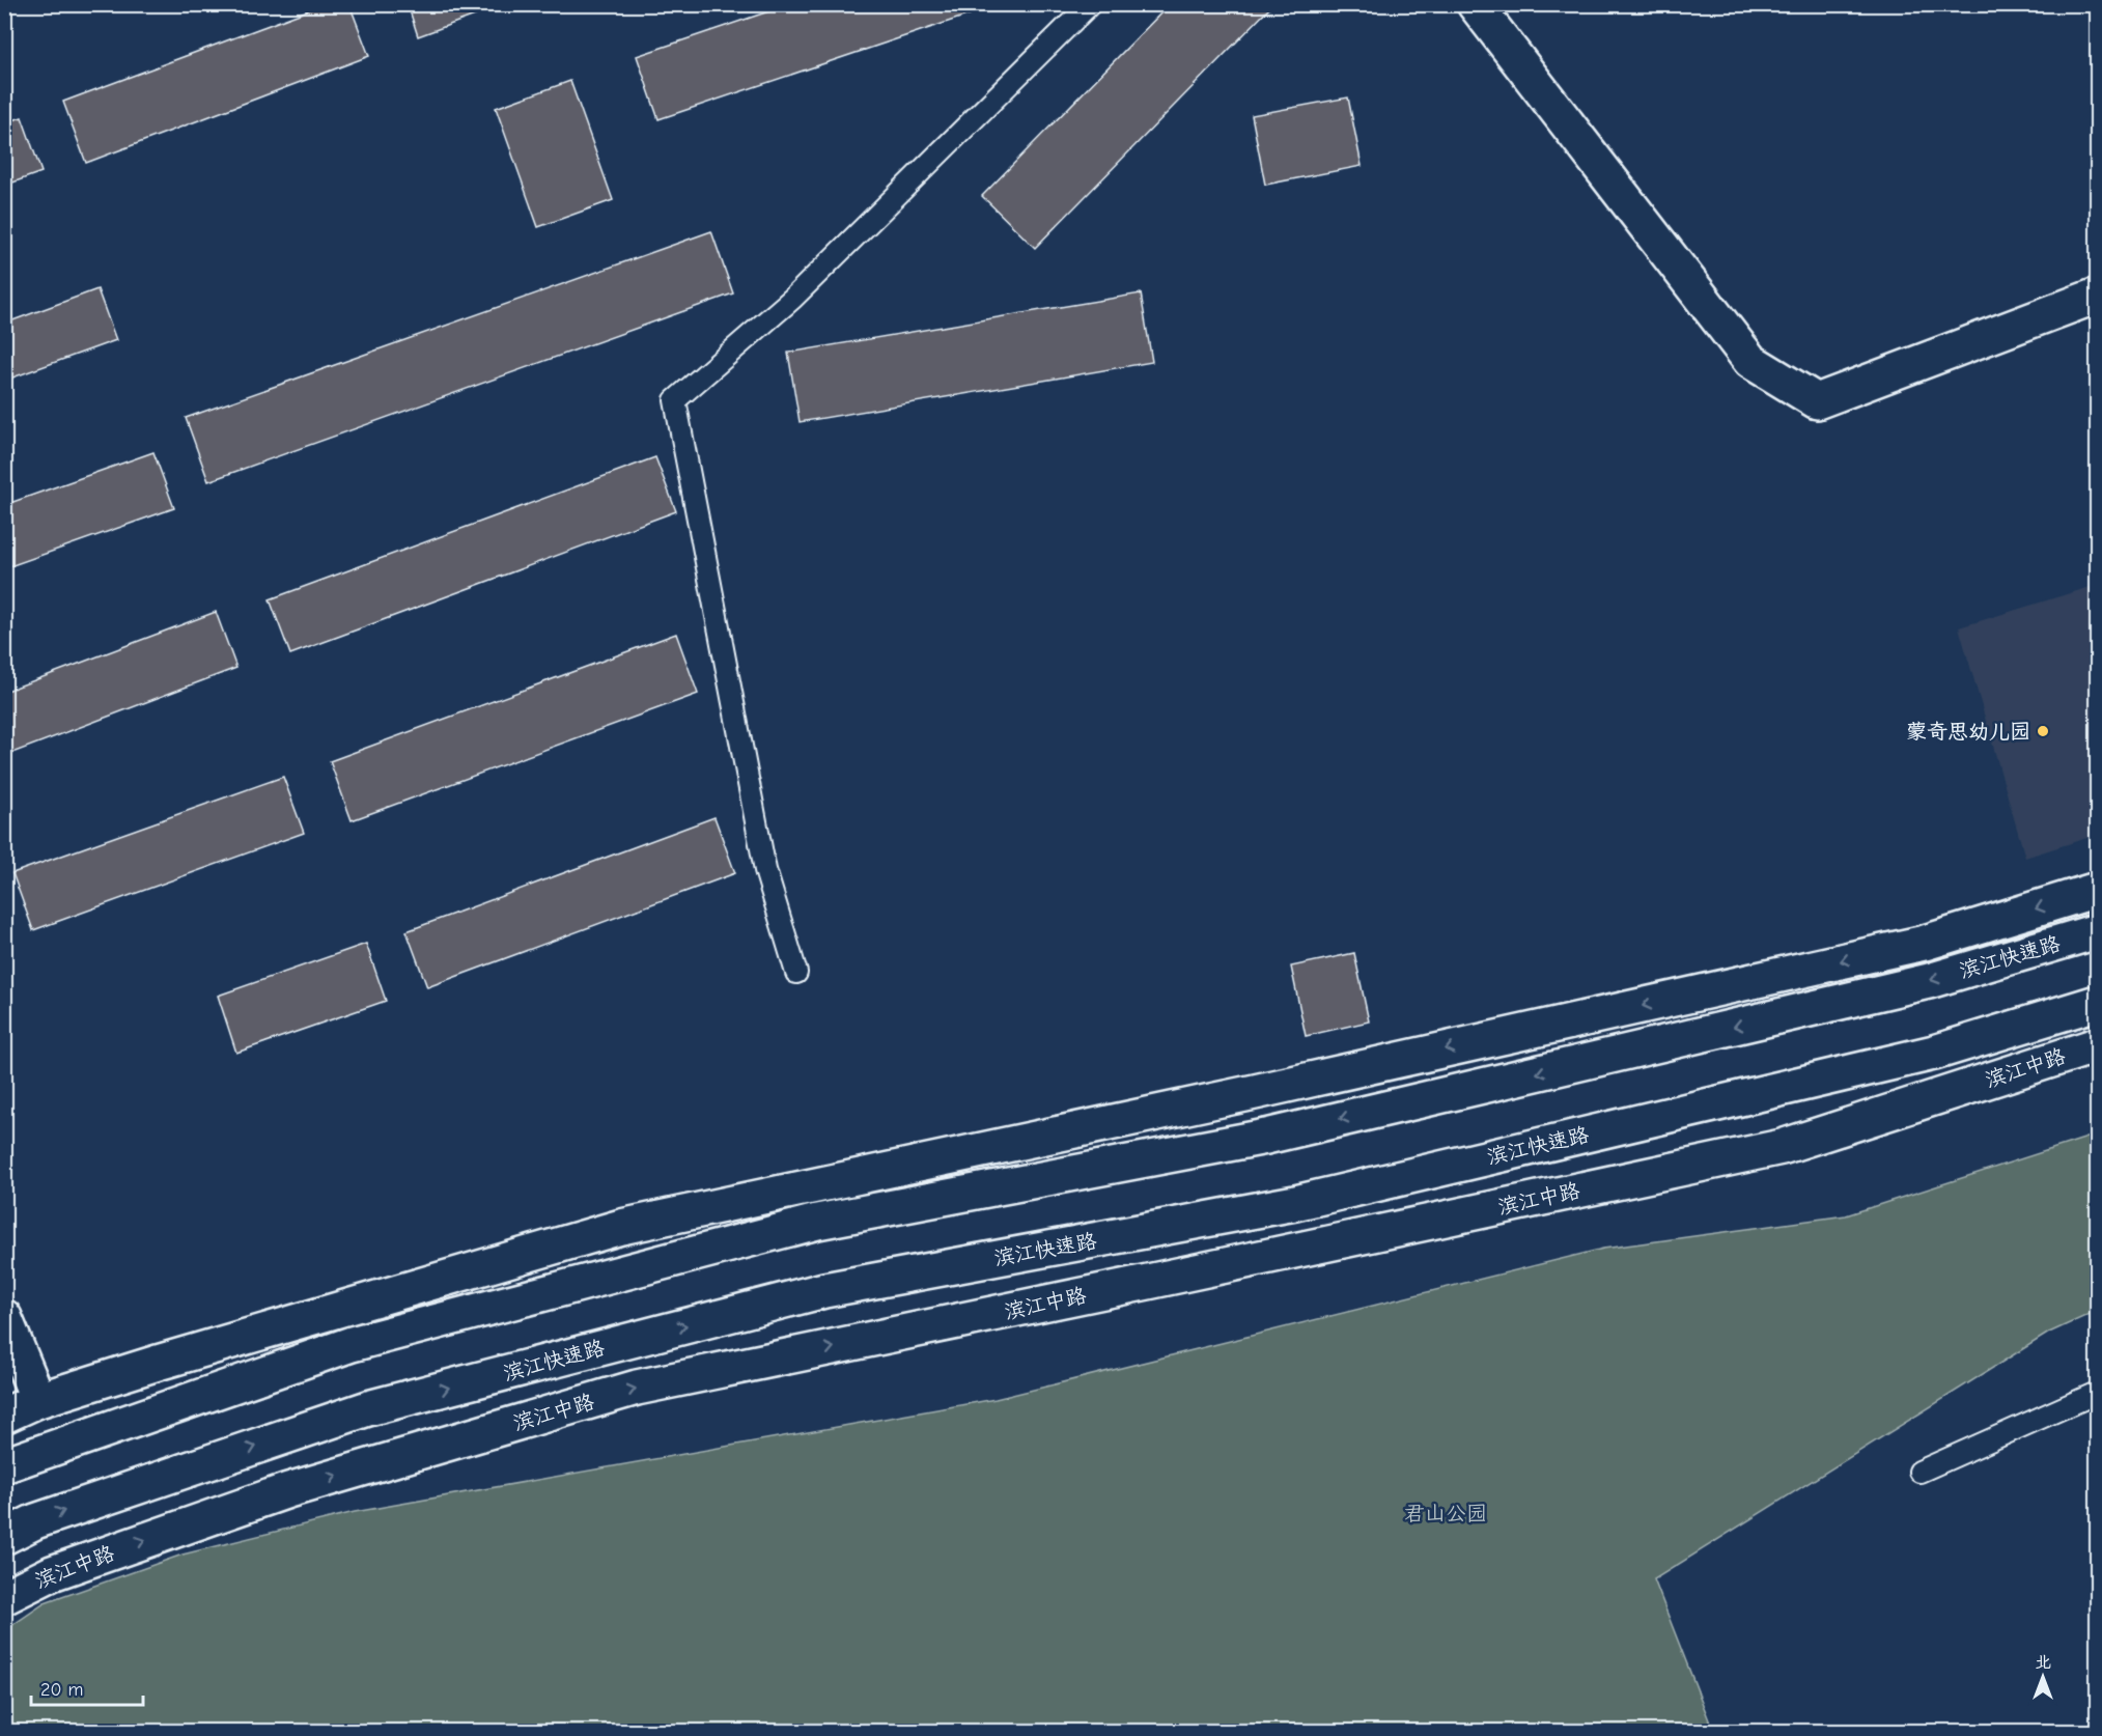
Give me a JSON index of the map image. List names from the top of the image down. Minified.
{"streets":{"main road":["滨江快速路","滨江中路"]},"parks":["君山公园"],"places":["蒙奇思幼儿园"],"scale_bar":"20 m","north":"top"}
